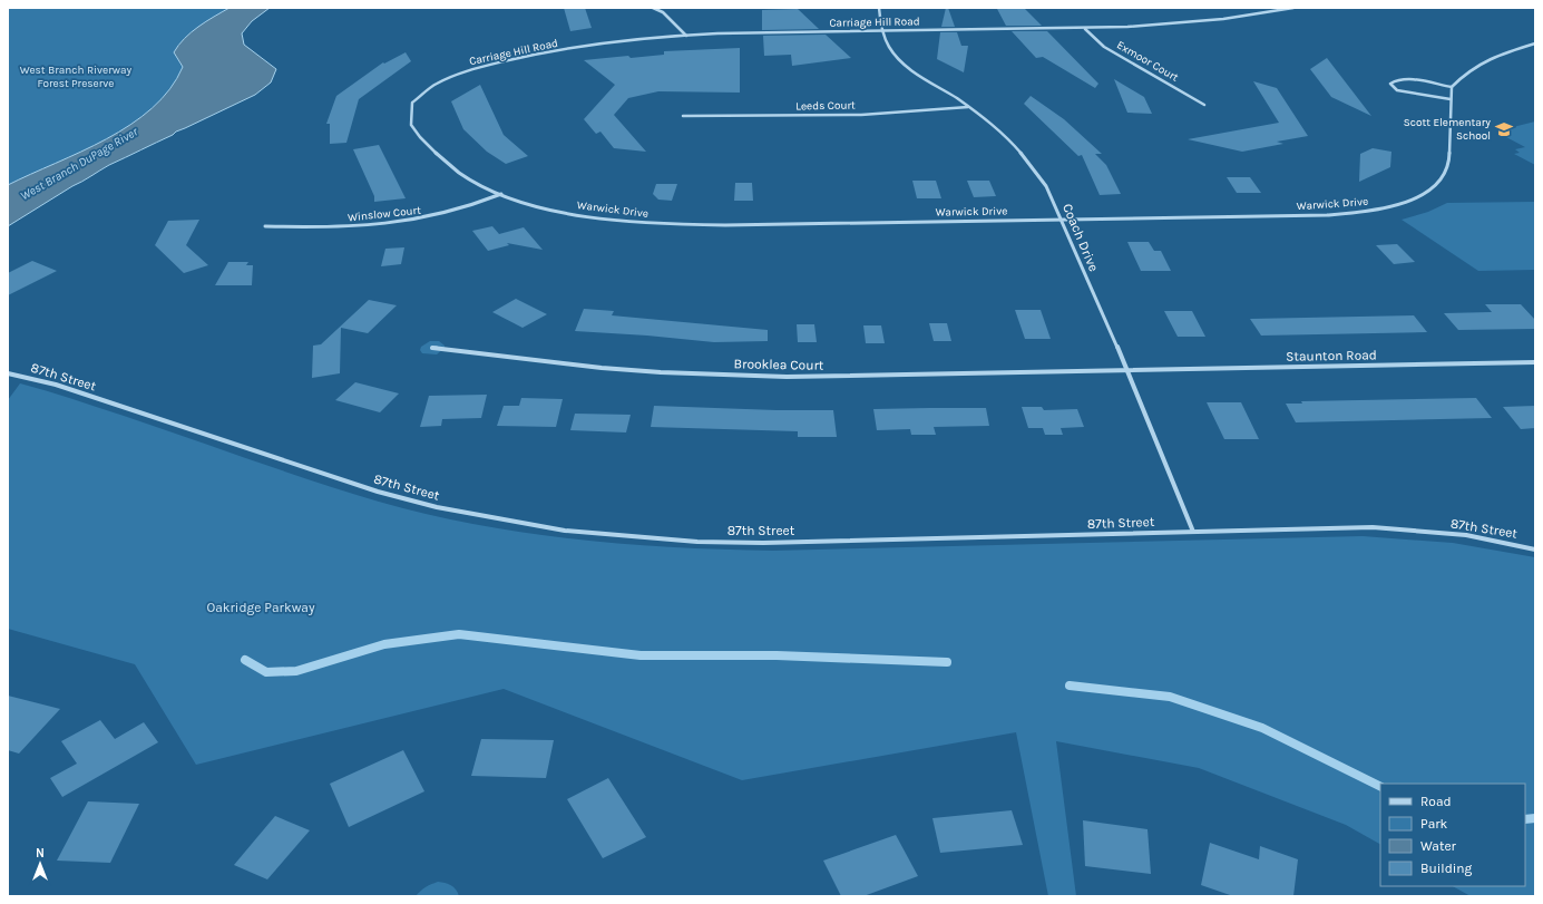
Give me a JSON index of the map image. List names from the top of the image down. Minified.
{"streets":{"street":["Carriage Hill Road","Exmoor Court","Leeds Court","Warwick Drive","Winslow Court","Coach Drive","Staunton Road","Brooklea Court","87th Street"]},"crossings":[["Carriage Hill Road","Exmoor Court"],["Carriage Hill Road","Warwick Drive"],["Carriage Hill Road","Coach Drive"],["Leeds Court","Coach Drive"],["Warwick Drive","Winslow Court"],["Warwick Drive","Coach Drive"],["Coach Drive","Staunton Road"],["Coach Drive","Brooklea Court"],["Coach Drive","87th Street"],["Staunton Road","Brooklea Court"]],"water":["West Branch DuPage River"],"parks":["West Branch Riverway Forest Preserve","Oakridge Parkway"],"places":{"school or university":["Scott Elementary School"]},"legend":["Road","Park","Water","Building"],"north":"top"}
